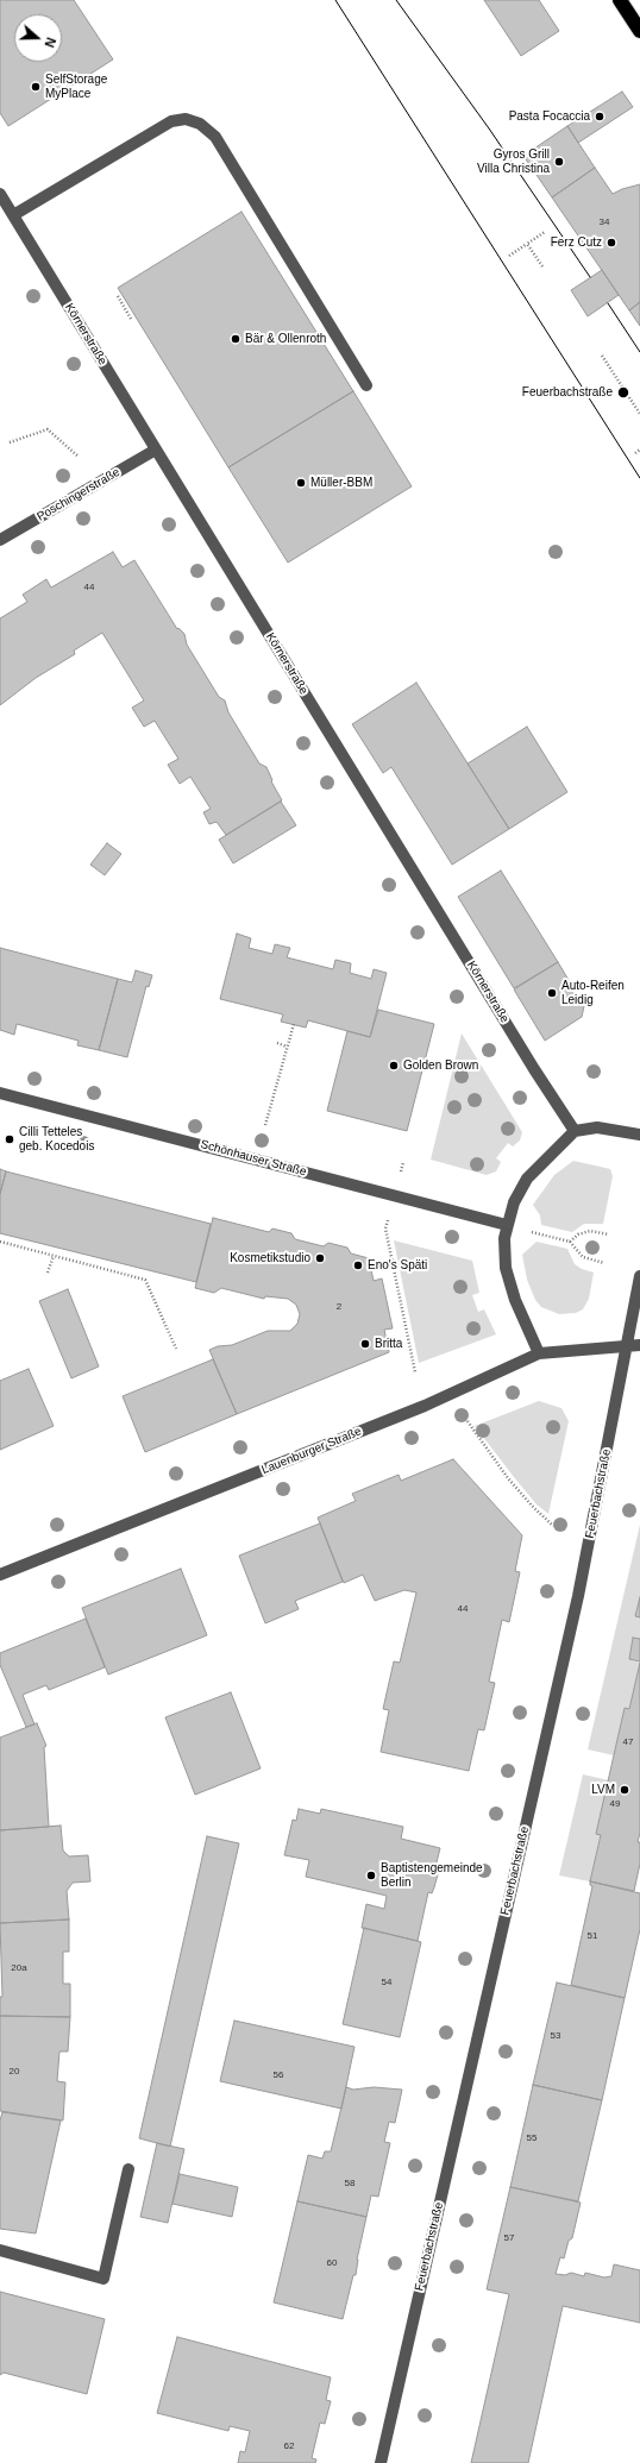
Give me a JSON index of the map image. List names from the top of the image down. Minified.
{"streets":{"street":["Körnerstraße","Poschingerstraße","Schönhauser Straße","Lauenburger Straße","Feuerbachstraße"]},"crossings":[["Körnerstraße","Poschingerstraße"],["Lauenburger Straße","Feuerbachstraße"]],"places":["SelfStorage MyPlace","Pasta Focaccia","Gyros Grill Villa Christina","Ferz Cutz","Bär & Ollenroth","Feuerbachstraße","Müller-BBM","Auto-Reifen Leidig","Golden Brown","Cilli Tetteles geb. Kocedois","Kosmetikstudio","Eno's Späti","Britta","LVM","Baptistengemeinde Berlin"],"house_numbers":["34","44","2","44","47","49","51","20a","54","53","20","56","55","58","57","60","62"],"north":"right"}
